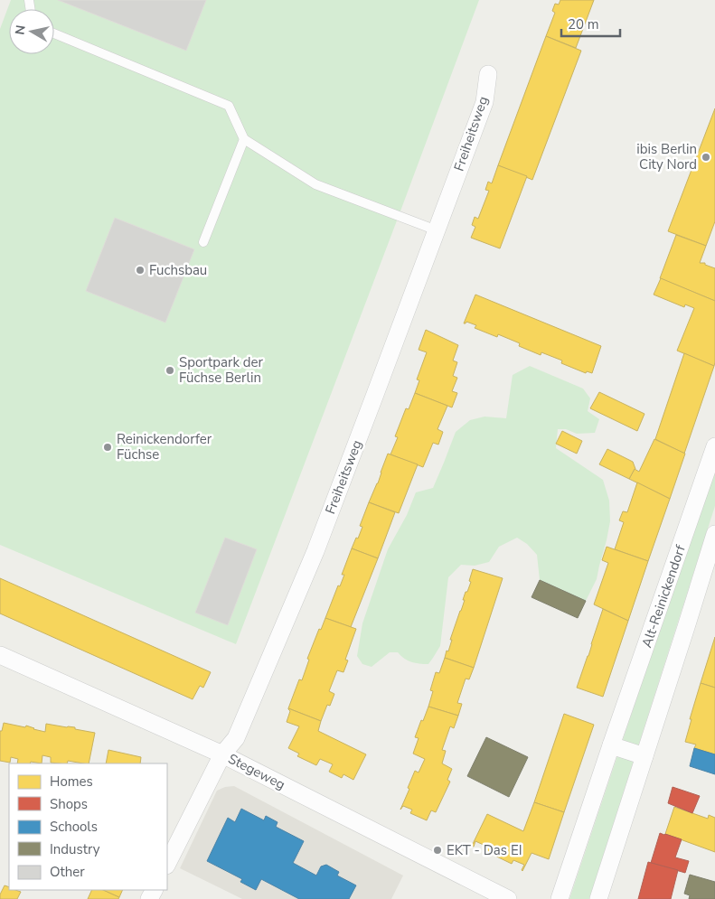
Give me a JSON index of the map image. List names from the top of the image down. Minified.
{"streets":{"street":["Freiheitsweg","Alt-Reinickendorf","Stegeweg"]},"crossings":[["Freiheitsweg","Stegeweg"]],"places":["ibis Berlin City Nord","Fuchsbau","Sportpark der Füchse Berlin","Reinickendorfer Füchse","EKT - Das EI"],"legend":["Homes","Shops","Schools","Industry","Other"],"scale_bar":"20 m","north":"left"}
